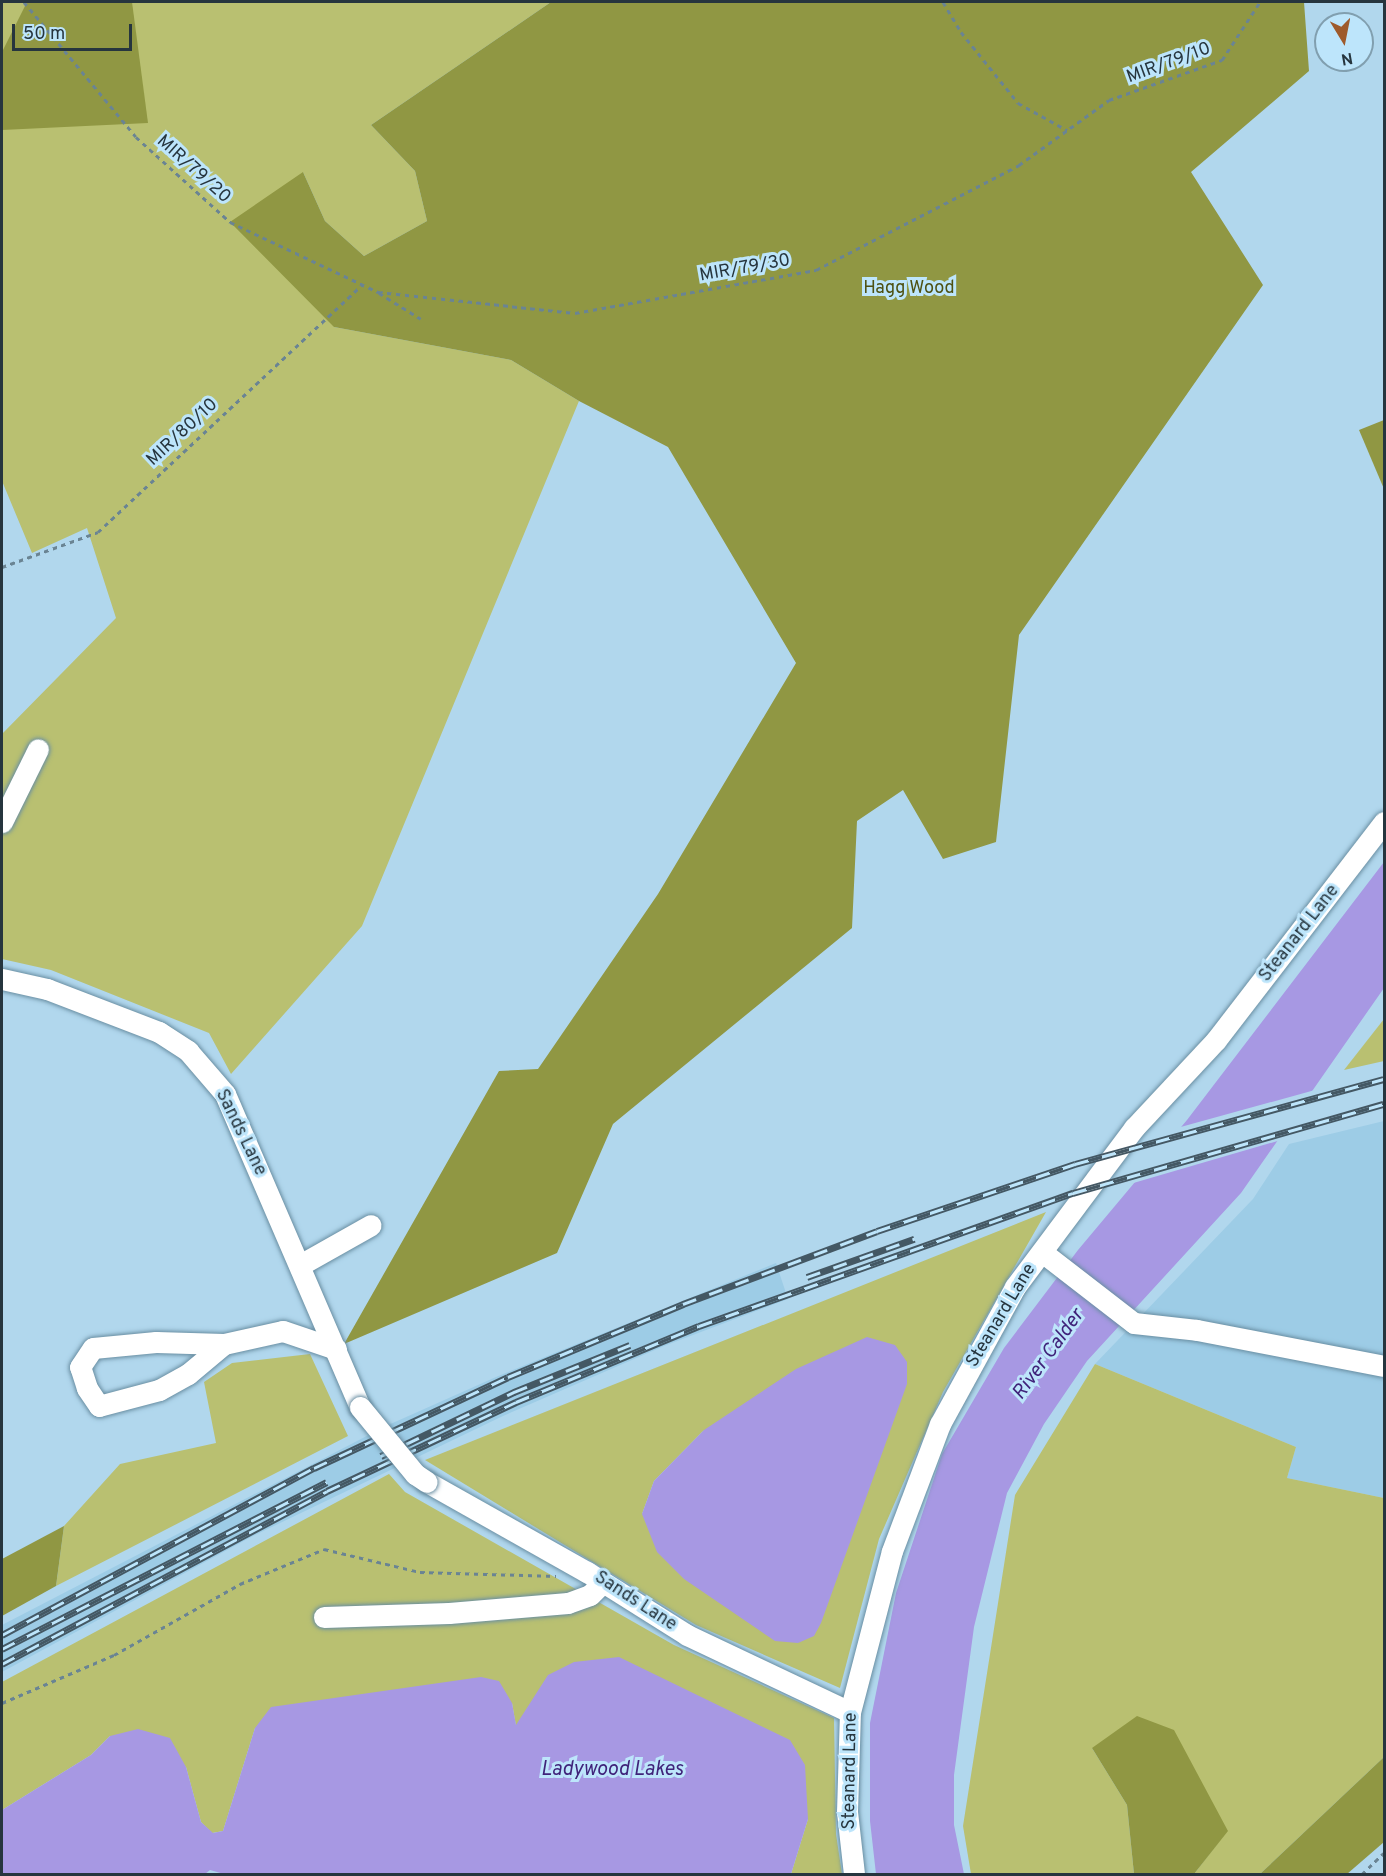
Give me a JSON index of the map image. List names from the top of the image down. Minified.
{"streets":{"street":["Steanard Lane","Sands Lane"],"path":["MIR/79/10","MIR/79/20","MIR/79/30","MIR/80/10"]},"crossings":[["MIR/79/10","MIR/79/30"],["MIR/79/20","MIR/79/30"],["MIR/79/20","MIR/80/10"],["Steanard Lane","Sands Lane"]],"water":["River Calder","Ladywood Lakes"],"parks":["Hagg Wood"],"scale_bar":"50 m","north":"bottom"}
